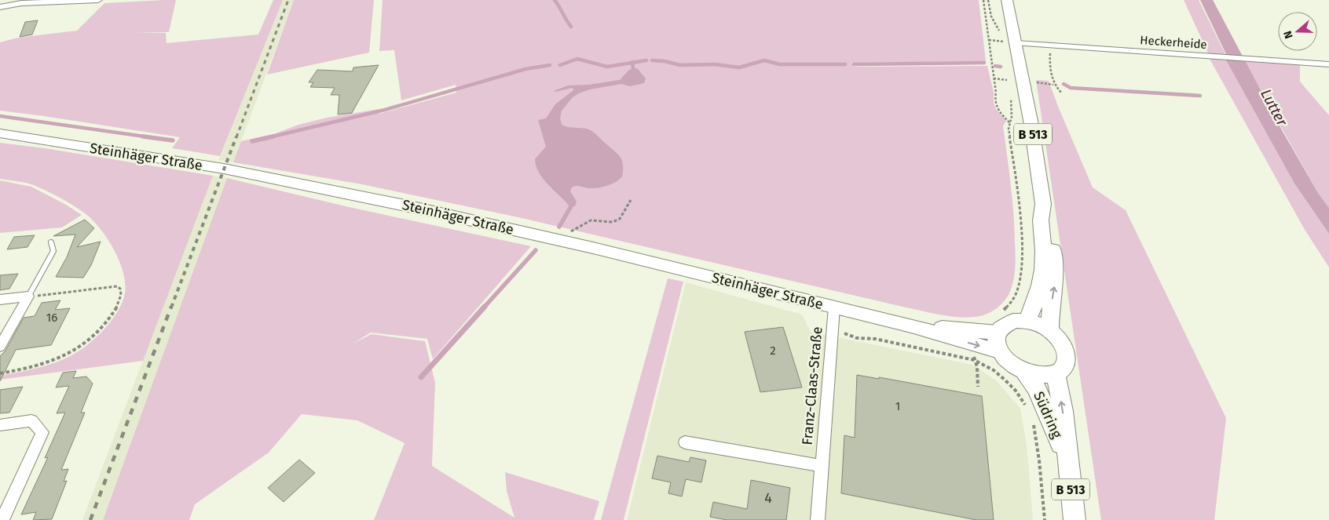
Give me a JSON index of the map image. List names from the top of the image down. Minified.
{"streets":{"main road":["B 513","Steinhäger Straße","Südring"],"street":["Heckerheide","Franz-Claas-Straße"]},"crossings":[["Heckerheide","B 513"],["B 513","Steinhäger Straße"],["B 513","Südring"],["Steinhäger Straße","Franz-Claas-Straße"],["Steinhäger Straße","Südring"]],"water":["Lutter"],"house_numbers":["16","2","1","4"],"north":"left"}
